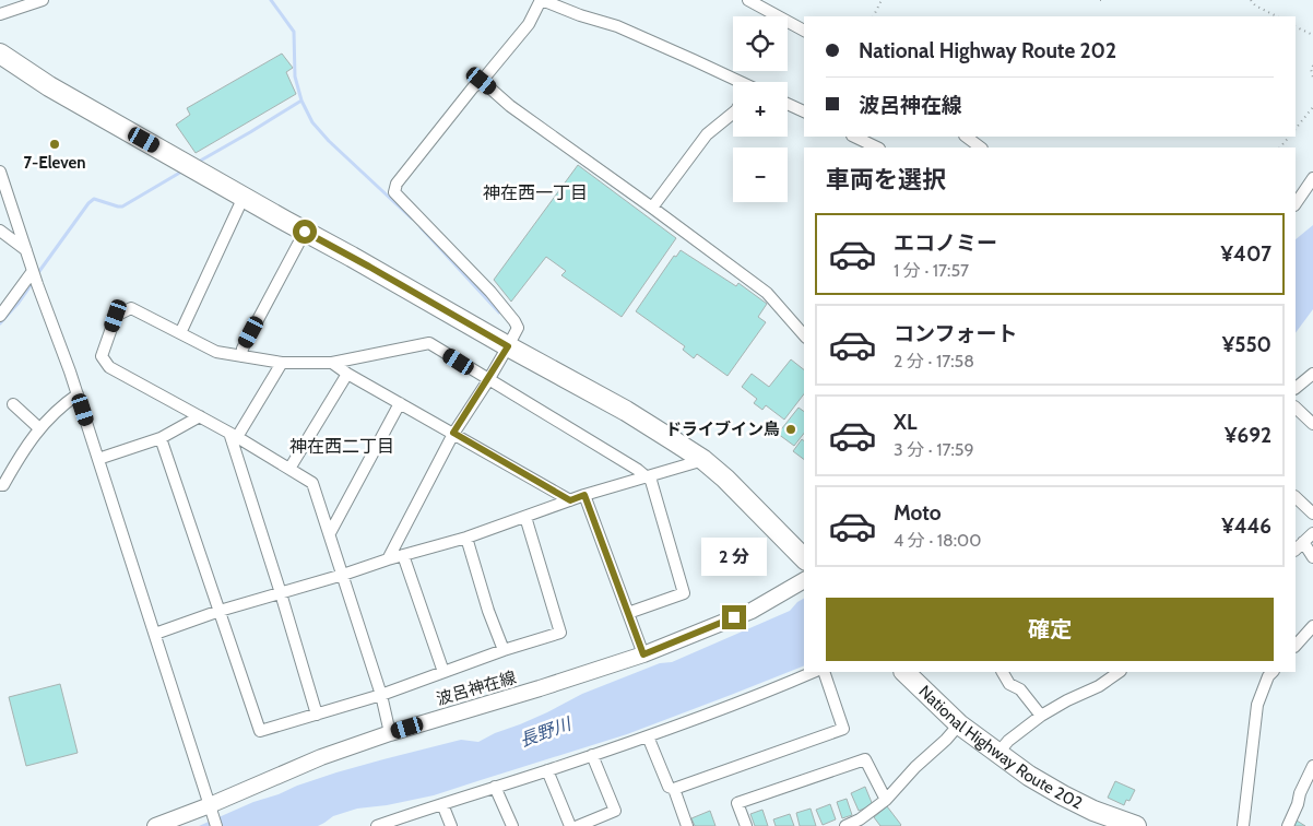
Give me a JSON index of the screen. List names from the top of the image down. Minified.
{"streets":{"highway":["National Highway Route 202"],"main road":["波呂神在線"]},"districts":["神在西一丁目","神在西二丁目"],"water":["長野川"],"places":["7-Eleven","ドライブイン鳥"],"page":{"map_buttons":["+","−"],"banner":["National Highway Route 202","波呂神在線"],"heading":"車両を選択","list":[{"name":"エコノミー","note":"1 分 · 17:57","value":"¥407"},{"name":"コンフォート","note":"2 分 · 17:58","value":"¥550"},{"name":"XL","note":"3 分 · 17:59","value":"¥692"},{"name":"Moto","note":"4 分 · 18:00","value":"¥446"}],"bubble":"2 分","buttons":"確定"}}
